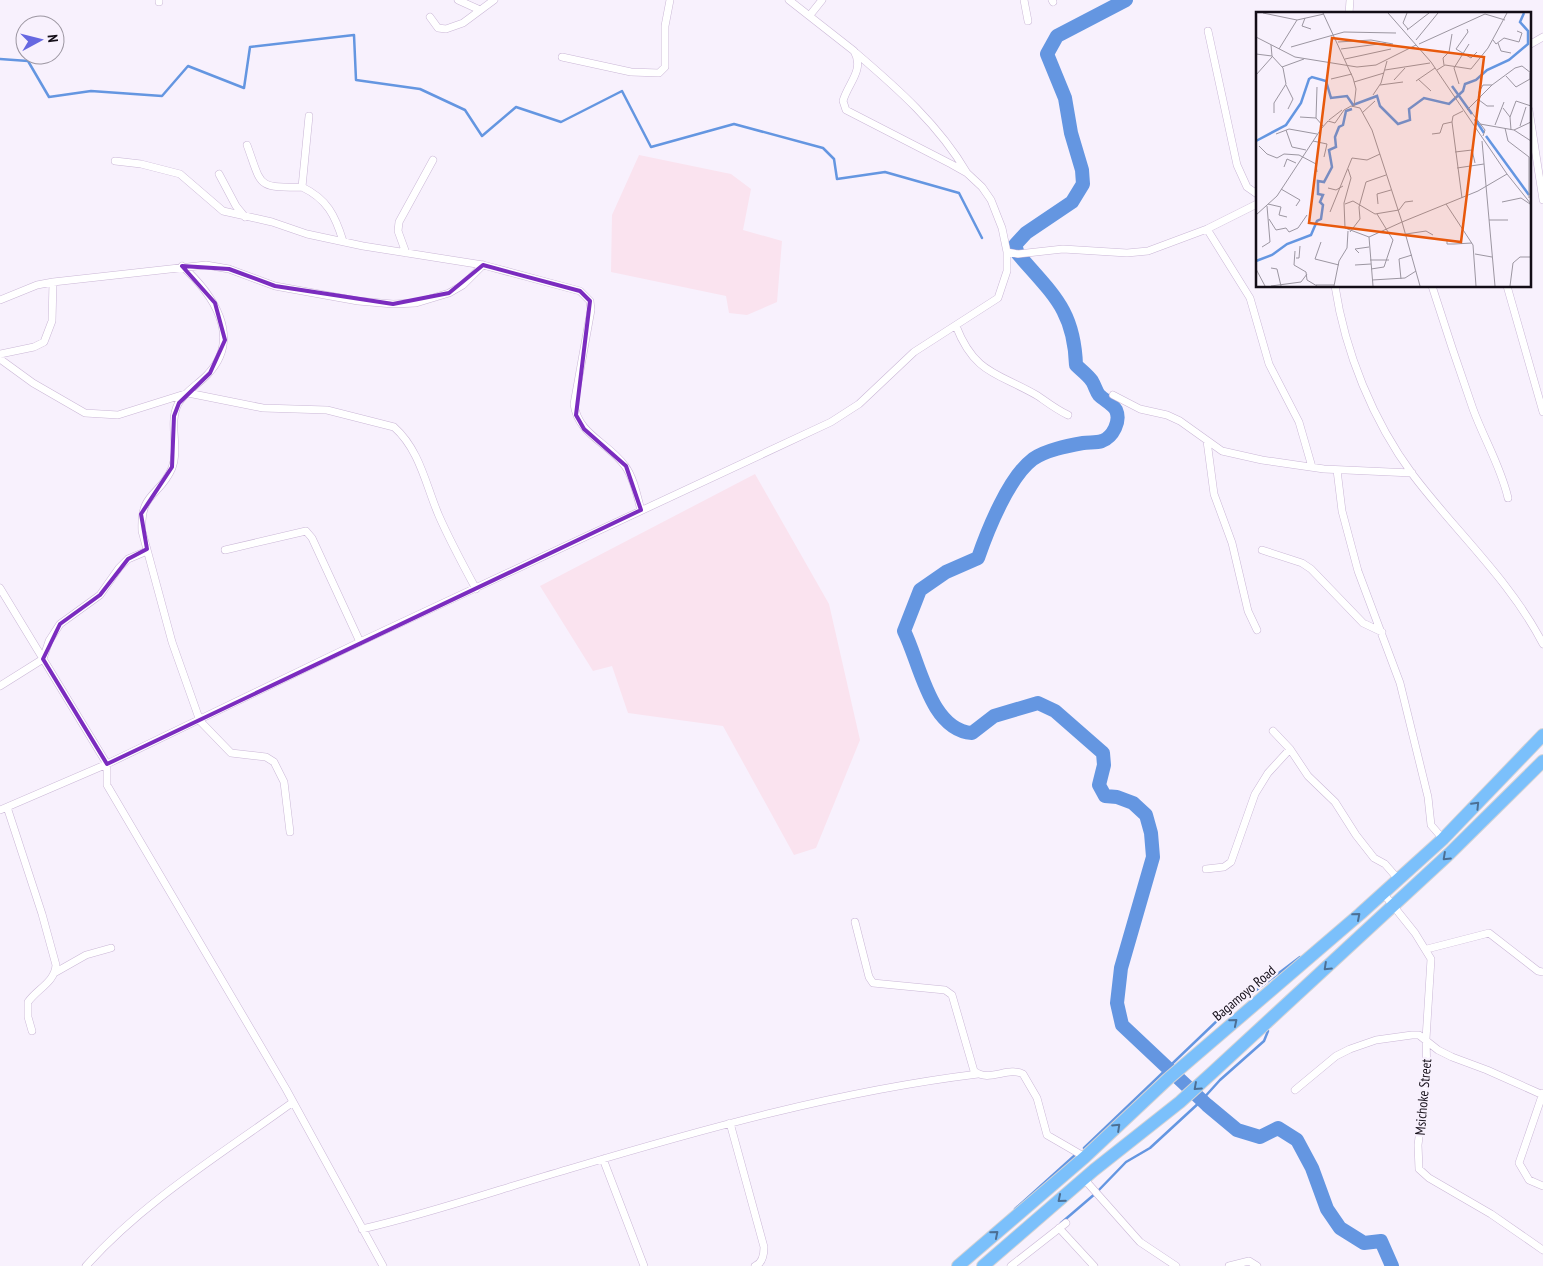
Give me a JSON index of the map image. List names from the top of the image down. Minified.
{"streets":{"highway":["Bagamoyo Road"],"street":["Msichoke Street"]},"crossings":[["Bagamoyo Road","Msichoke Street"]],"north":"right"}
